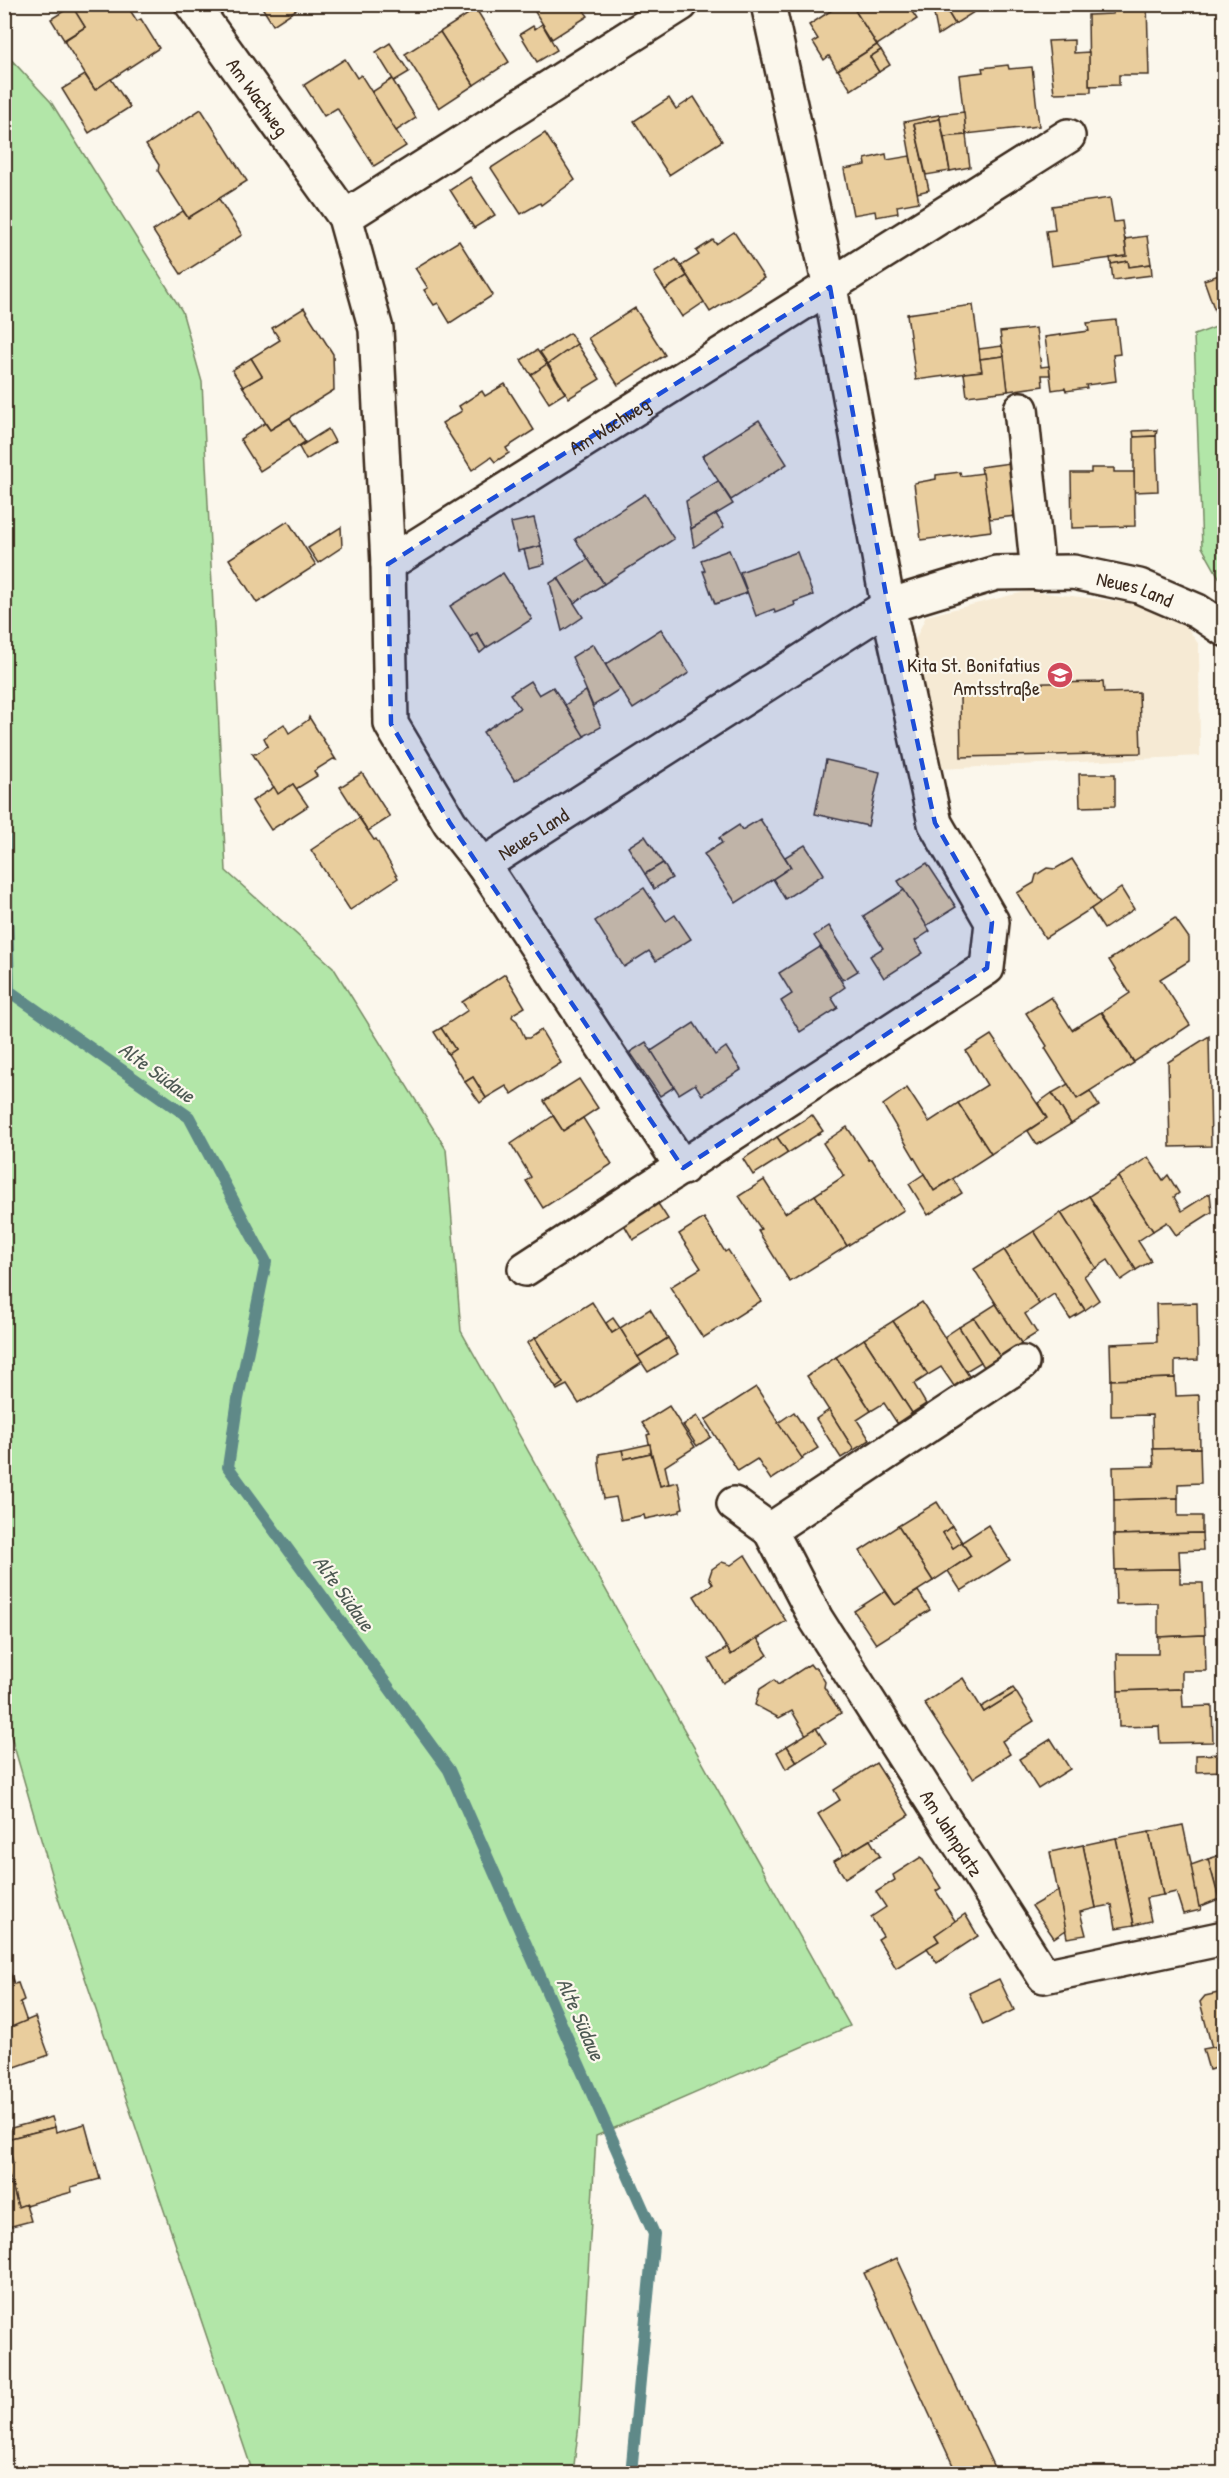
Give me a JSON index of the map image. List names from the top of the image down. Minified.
{"streets":{"street":["Am Wachweg","Neues Land","Am Jahnplatz"]},"crossings":[["Am Wachweg","Neues Land"]],"water":["Alte Südaue"],"places":{"school or university":["Kita St. Bonifatius Amtsstraße"]}}
